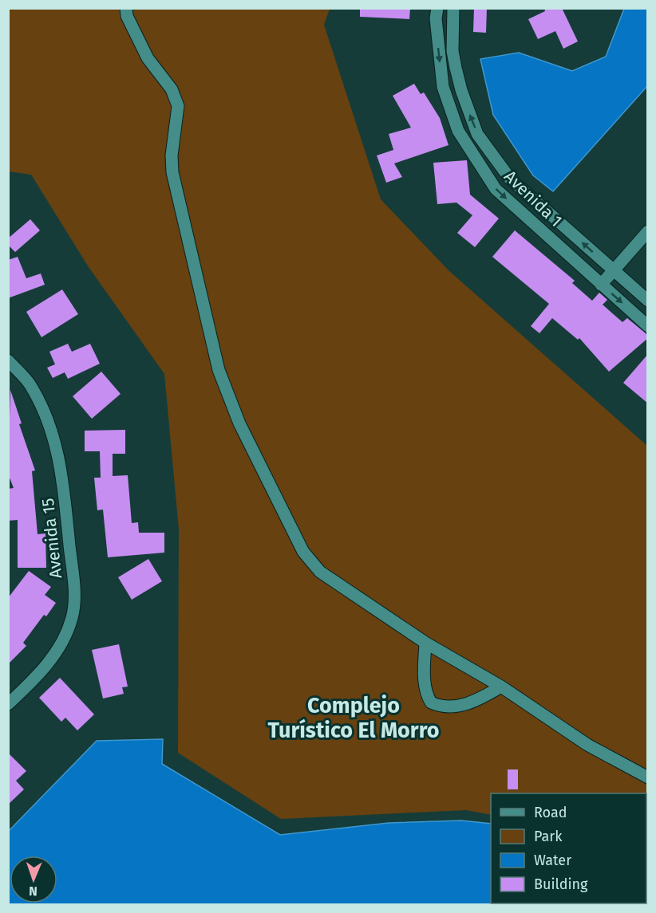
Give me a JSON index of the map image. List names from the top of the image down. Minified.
{"streets":{"street":["Avenida 1","Avenida 15"]},"districts":["Complejo Turístico El Morro"],"legend":["Road","Park","Water","Building"],"north":"bottom"}
